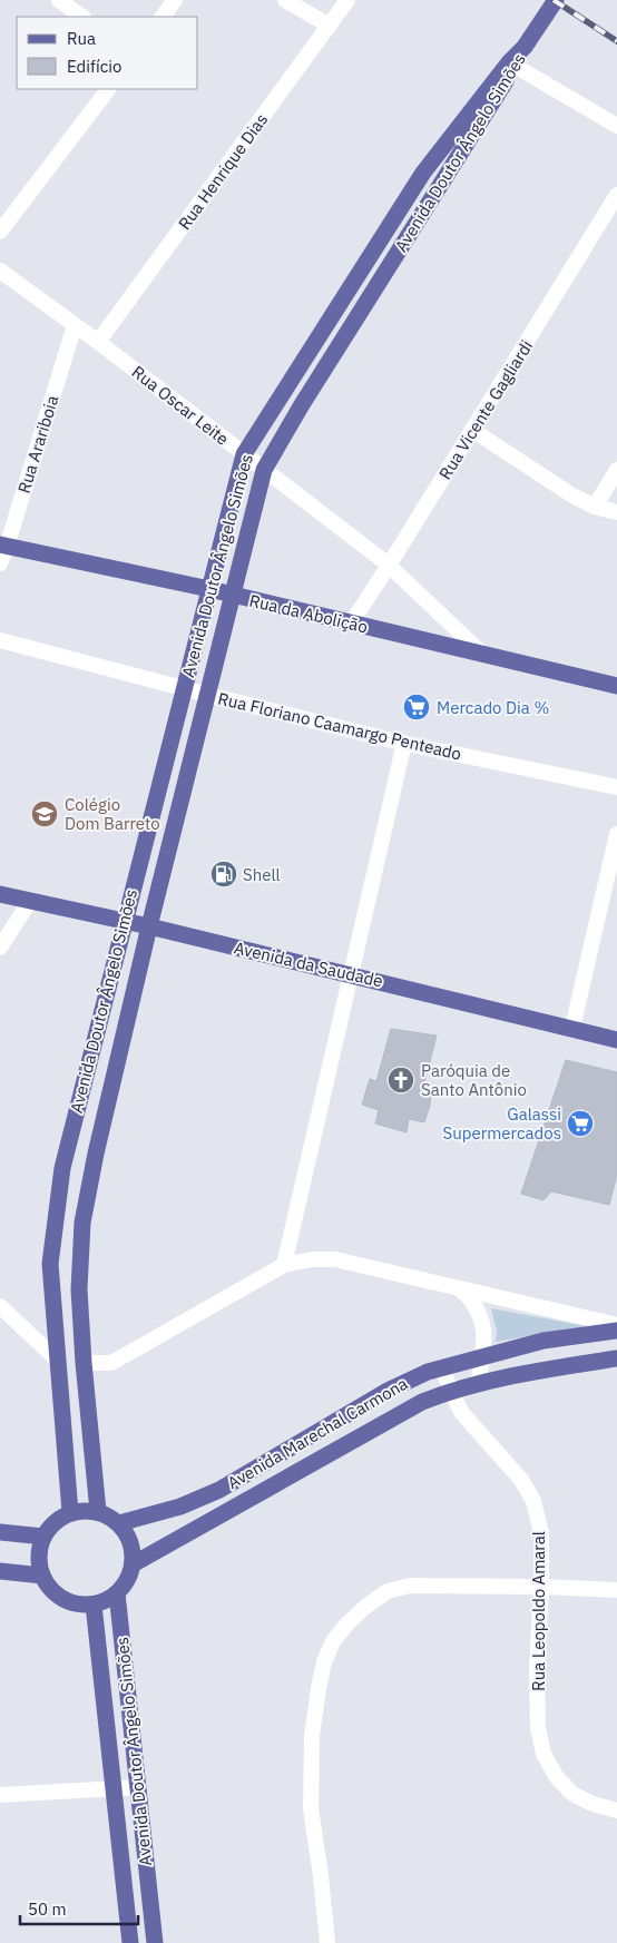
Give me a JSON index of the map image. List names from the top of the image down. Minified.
{"streets":{"main road":["Avenida Doutor Ângelo Simões","Rua da Abolição","Avenida da Saudade","Avenida Marechal Carmona"],"street":["Rua Henrique Dias","Rua Oscar Leite","Rua Vicente Gagliardi","Rua Arariboia","Rua Floriano Caamargo Penteado","Rua Leopoldo Amaral"]},"crossings":[["Avenida Doutor Ângelo Simões","Rua Oscar Leite"],["Avenida Doutor Ângelo Simões","Rua da Abolição"],["Avenida Doutor Ângelo Simões","Rua Floriano Caamargo Penteado"],["Avenida Doutor Ângelo Simões","Avenida da Saudade"],["Avenida Doutor Ângelo Simões","Avenida Marechal Carmona"],["Rua Henrique Dias","Rua Oscar Leite"],["Rua Oscar Leite","Rua Vicente Gagliardi"],["Rua Oscar Leite","Rua Arariboia"],["Rua Oscar Leite","Rua da Abolição"],["Rua Vicente Gagliardi","Rua da Abolição"],["Rua Arariboia","Rua da Abolição"],["Avenida Marechal Carmona","Rua Leopoldo Amaral"]],"places":{"supermarket":["Mercado Dia %","Galassi Supermercados"],"school or university":["Colégio Dom Barreto"],"fuel station":["Shell"],"church":["Paróquia de Santo Antônio"]},"legend":["Rua","Edifício"],"scale_bar":"50 m"}
